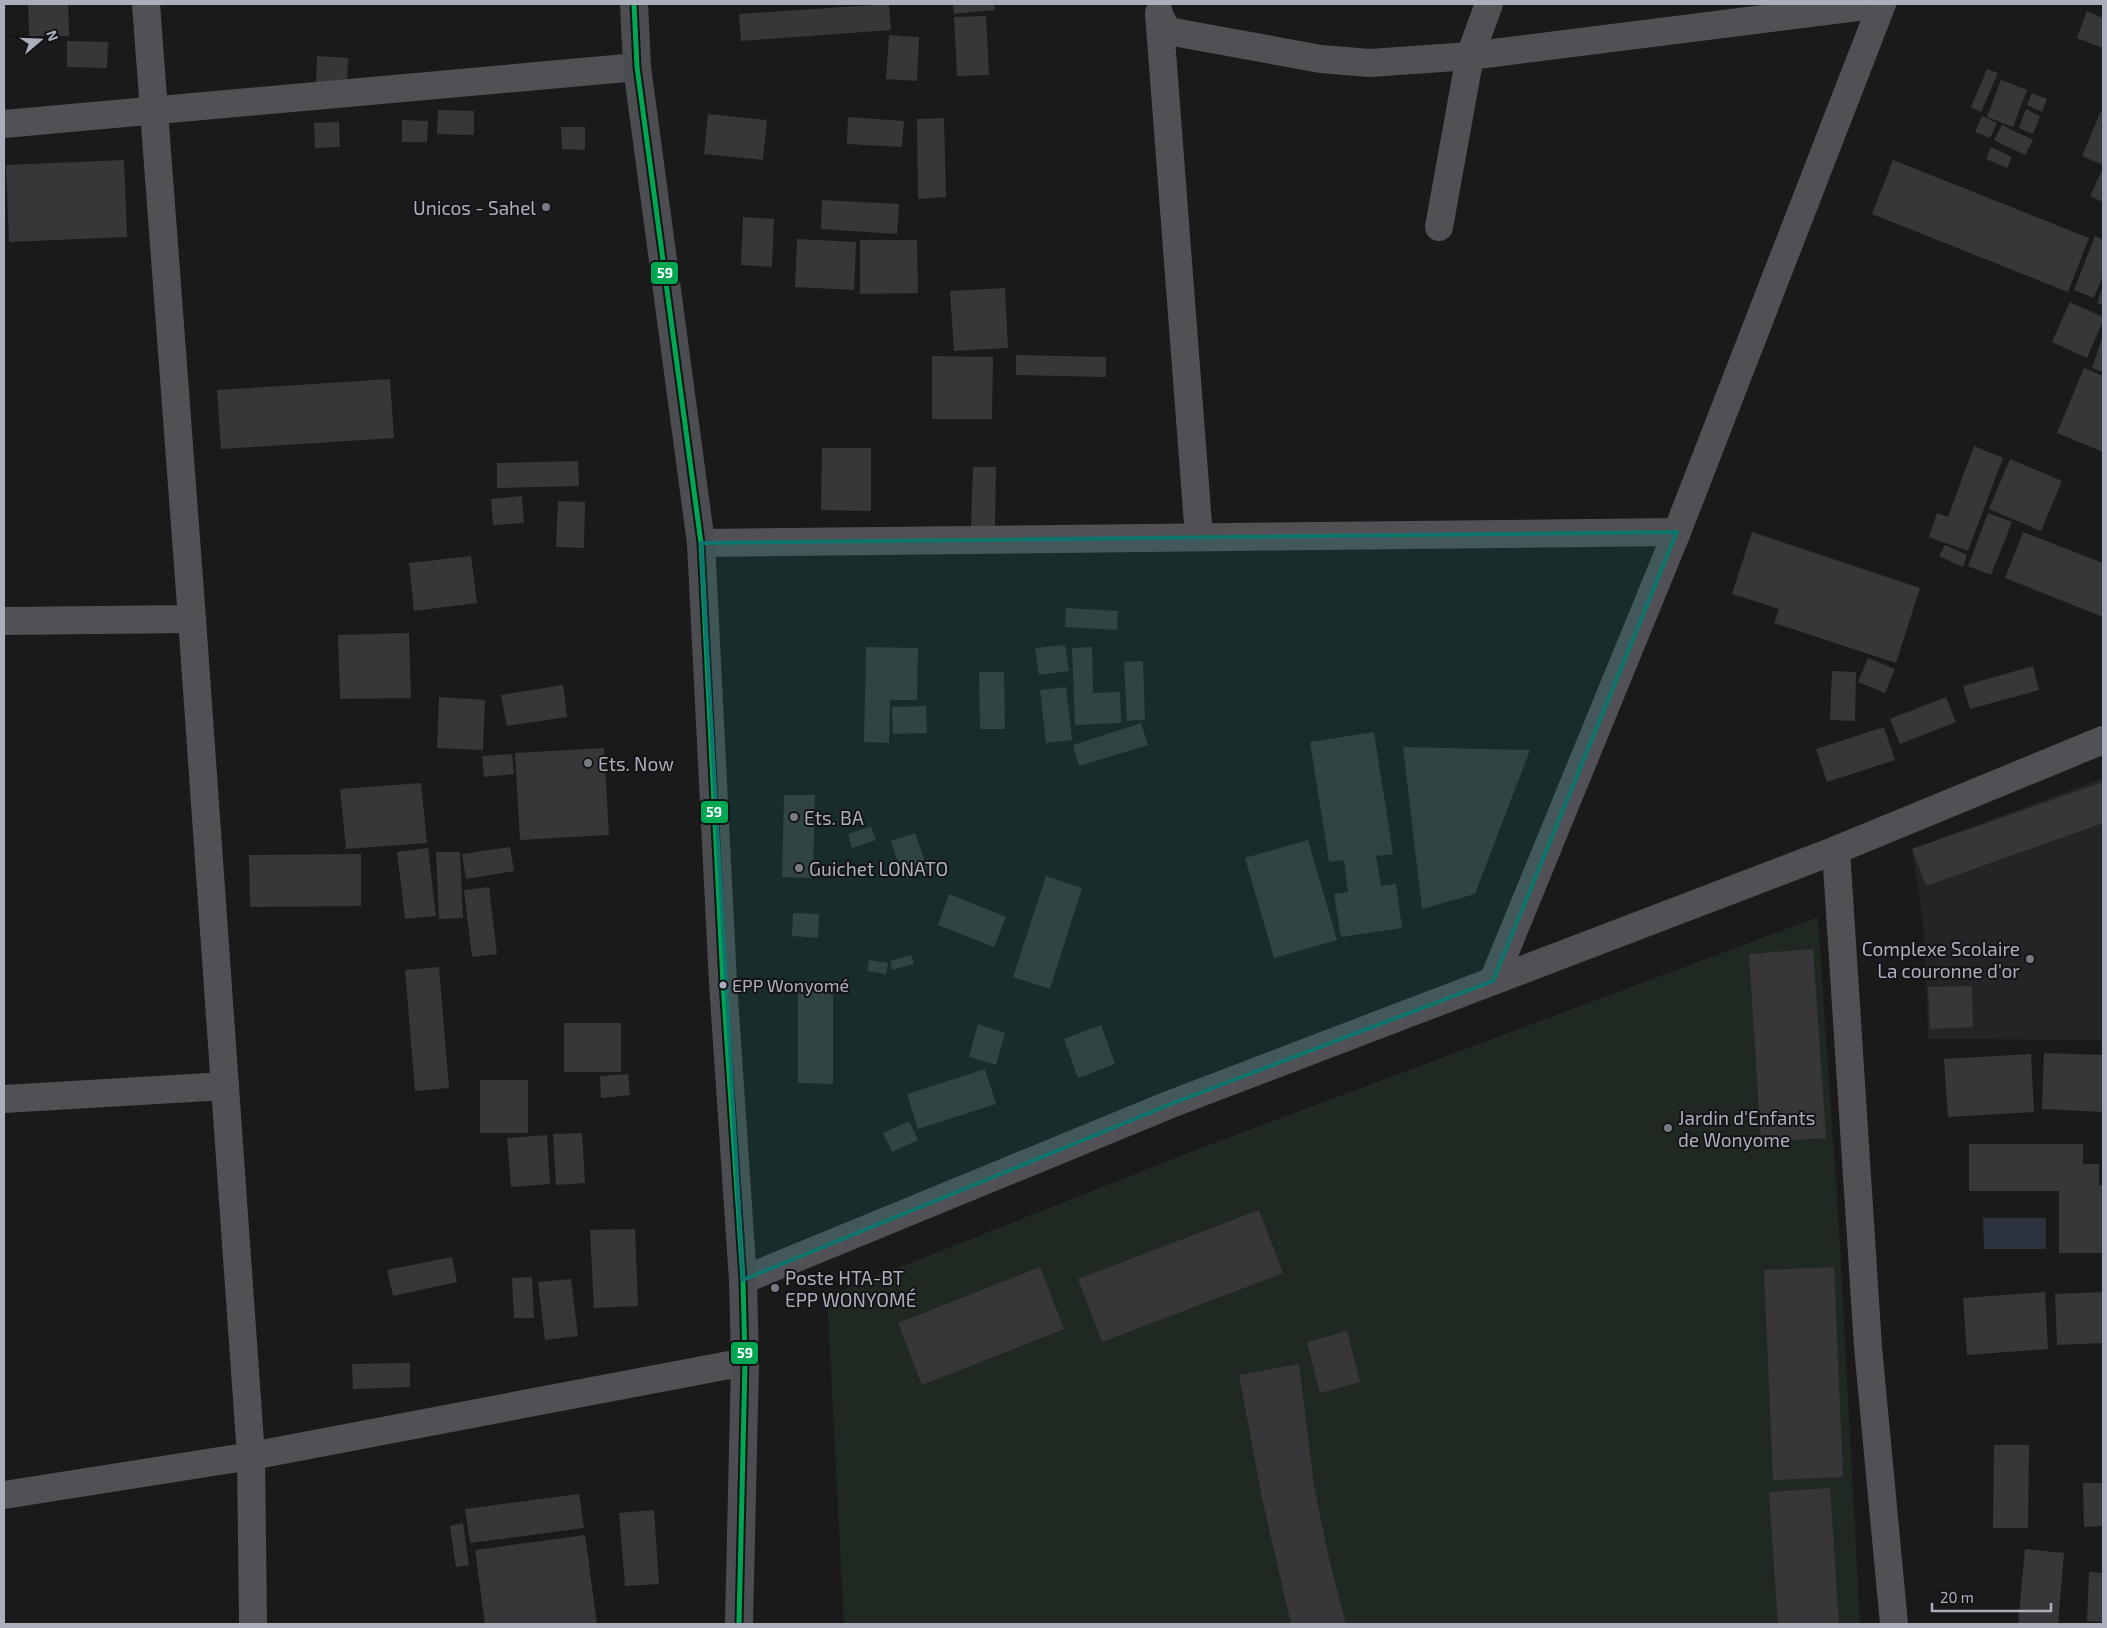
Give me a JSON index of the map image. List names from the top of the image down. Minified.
{"places":["Unicos - Sahel","Ets. Now","Ets. BA","Guichet LONATO","Complexe Scolaire La couronne d'or","EPP Wonyomé","Jardin d'Enfants de Wonyome","Poste HTA-BT EPP WONYOMÉ"],"lines":["transit line 59"],"scale_bar":"20 m","north":"right"}
